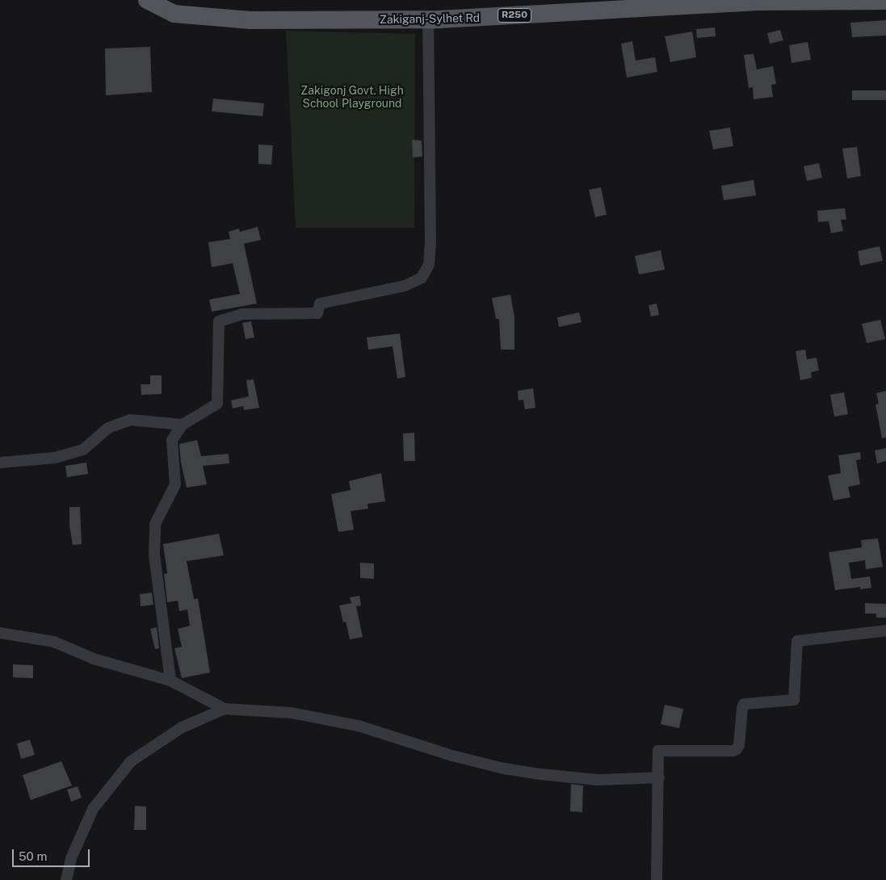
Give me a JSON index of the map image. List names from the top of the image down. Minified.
{"streets":{"main road":["R250","Zakiganj-Sylhet Rd"]},"parks":["Zakigonj Govt. High School Playground"],"scale_bar":"50 m"}
